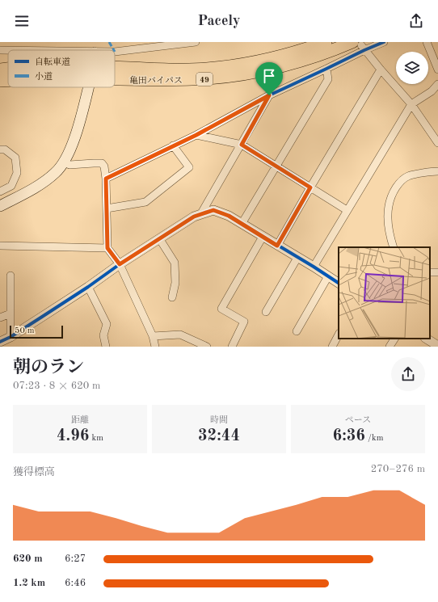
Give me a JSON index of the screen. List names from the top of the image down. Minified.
{"streets":{"highway":["49","亀田バイパス"]},"legend":["自転車道","小道"],"scale_bar":"50 m","page":{"header":"Pacely","scale":"50 m","heading":["朝のラン","07:23 · 8 × 620 m"],"stats":[["距離","4.96 km"],["時間","32:44"],["ペース","6:36 /km"]],"chart":["獲得標高","270–276 m"],"list":[{"name":"620 m","note":"6:27"},{"name":"1.2 km","note":"6:46"}]}}
